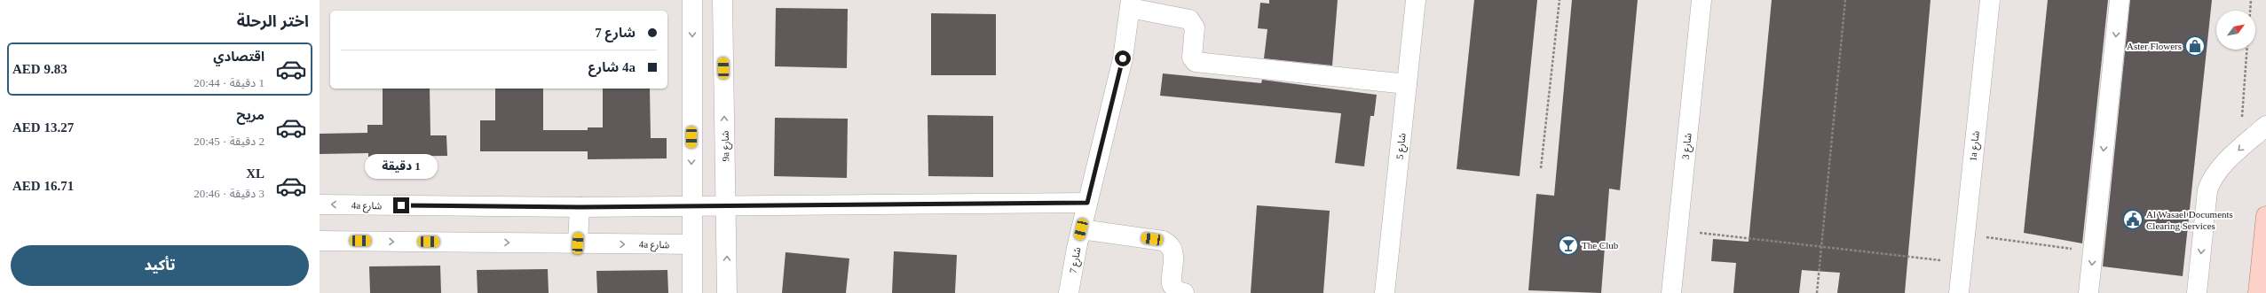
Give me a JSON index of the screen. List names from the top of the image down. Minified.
{"streets":{"street":["9a شارع","شارع 5","شارع 3","1a شارع","4a شارع","شارع 7"]},"crossings":[["9a شارع","4a شارع"],["4a شارع","شارع 7"]],"places":{"shop":["Aster Flowers"],"public building":["Al Wasael Documents Clearing Services"],"bar":["The Club"]},"north":"top right","page":{"heading":"اختر الرحلة","banner":["شارع 7","4a شارع"],"list":[{"name":"اقتصادي","note":"1 دقيقة · 20:44","value":"AED 9.83"},{"name":"مريح","note":"2 دقيقة · 20:45","value":"AED 13.27"},{"name":"XL","note":"3 دقيقة · 20:46","value":"AED 16.71"}],"bubble":"1 دقيقة","buttons":"تأكيد"}}
